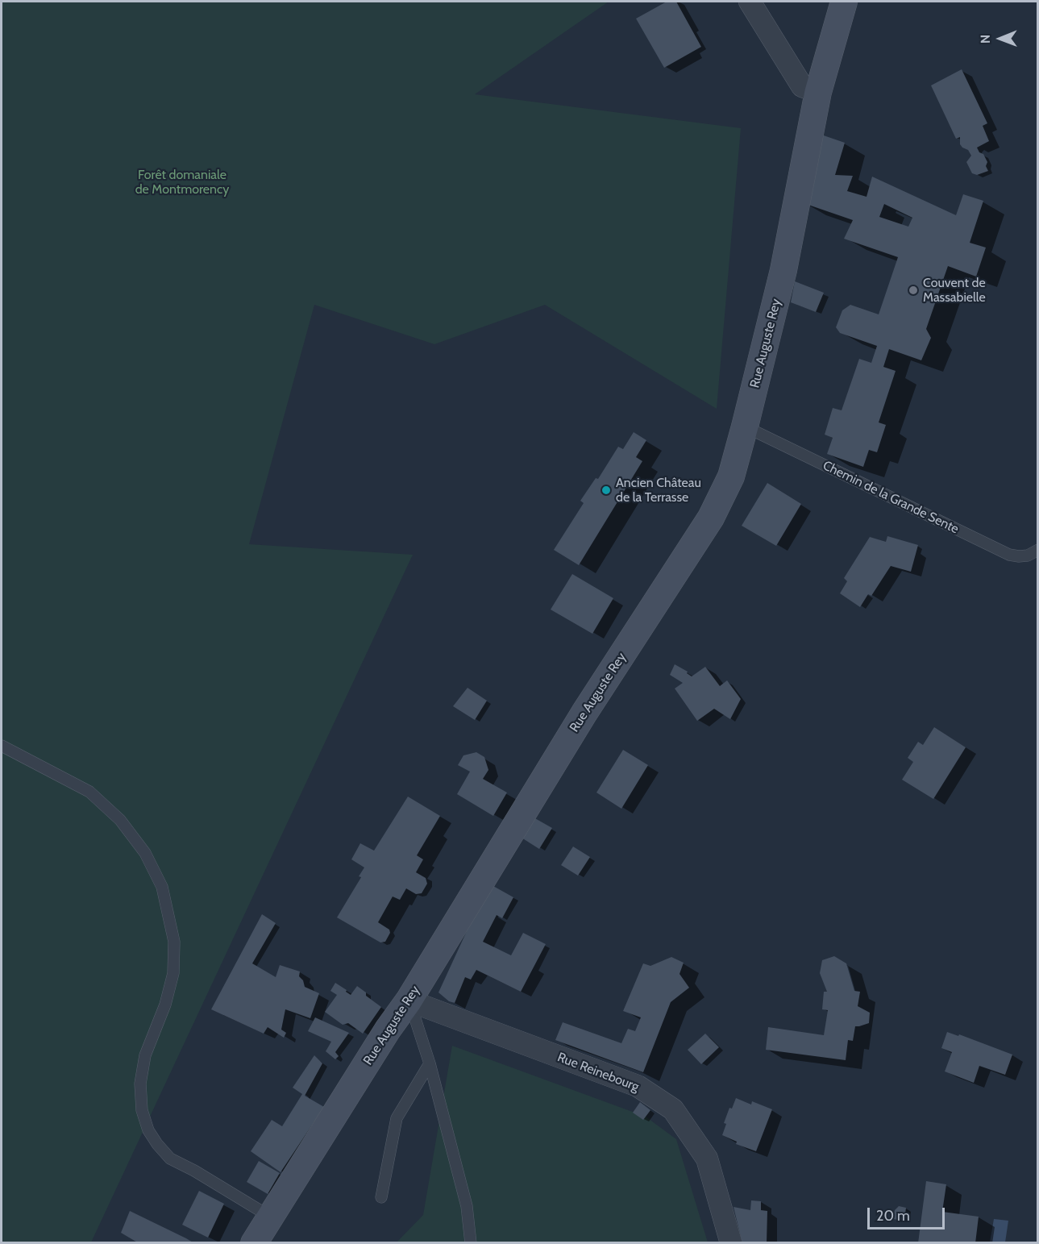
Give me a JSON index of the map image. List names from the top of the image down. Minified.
{"streets":{"street":["Rue Auguste Rey","Rue Reinebourg"],"lane":["Chemin de la Grande Sente"]},"crossings":[["Rue Auguste Rey","Chemin de la Grande Sente"],["Rue Auguste Rey","Rue Reinebourg"]],"parks":["Forêt domaniale de Montmorency"],"places":["Couvent de Massabielle","Ancien Château de la Terrasse"],"scale_bar":"20 m","north":"left"}
